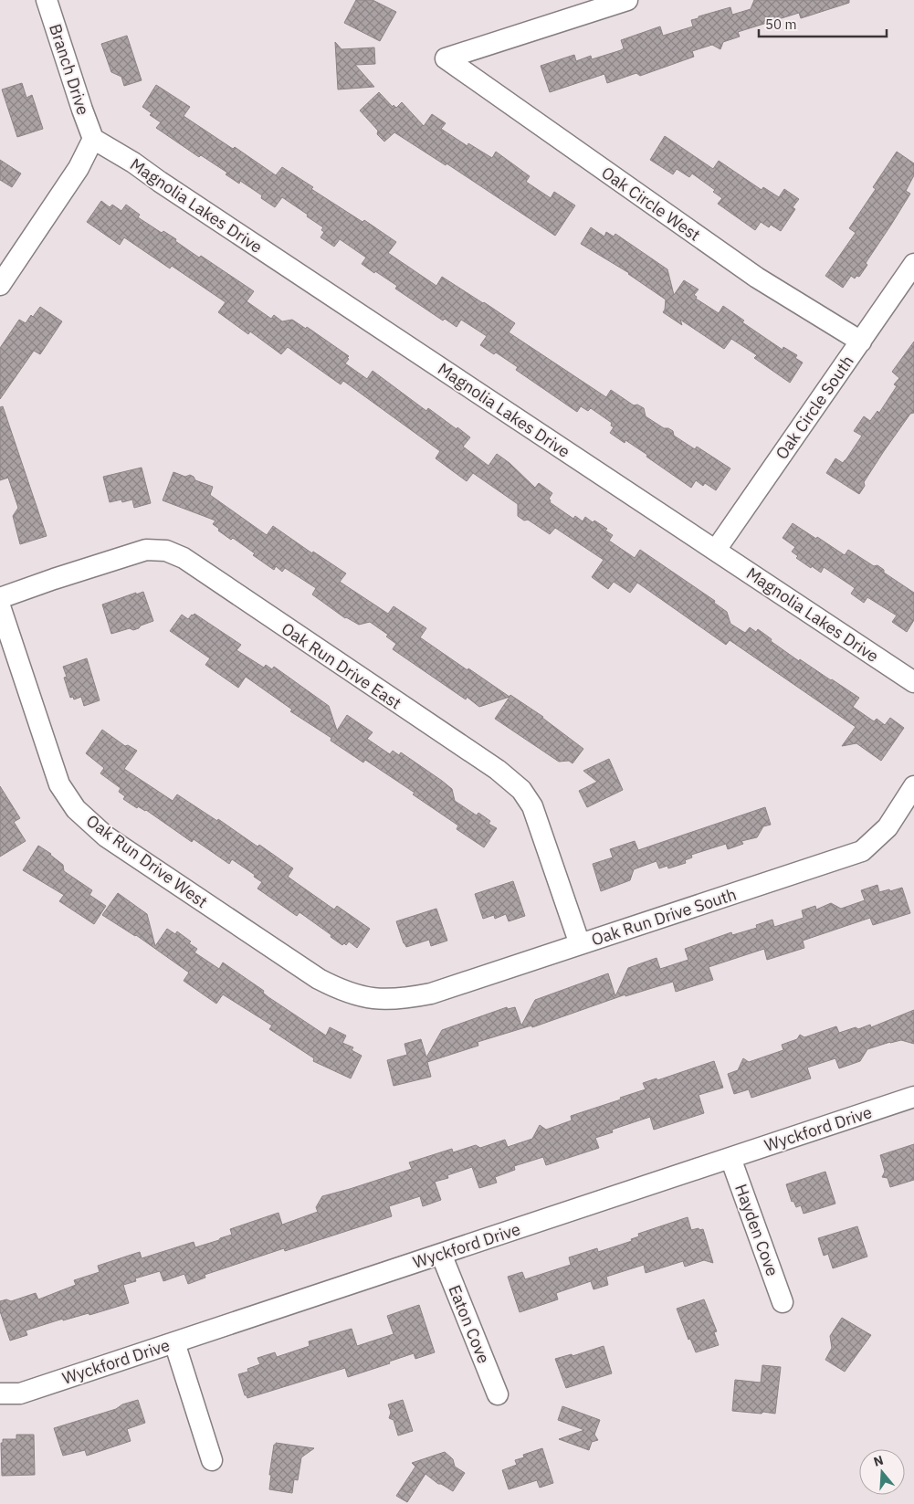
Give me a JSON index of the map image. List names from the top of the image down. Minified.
{"streets":{"street":["Branch Drive","Oak Circle West","Magnolia Lakes Drive","Oak Circle South","Oak Run Drive East","Oak Run Drive West","Oak Run Drive South","Wyckford Drive","Hayden Cove","Eaton Cove"]},"crossings":[["Branch Drive","Magnolia Lakes Drive"],["Oak Circle West","Oak Circle South"],["Magnolia Lakes Drive","Oak Circle South"],["Oak Run Drive East","Oak Run Drive South"],["Oak Run Drive West","Oak Run Drive South"],["Wyckford Drive","Hayden Cove"],["Wyckford Drive","Eaton Cove"]],"scale_bar":"50 m","north":"top"}
